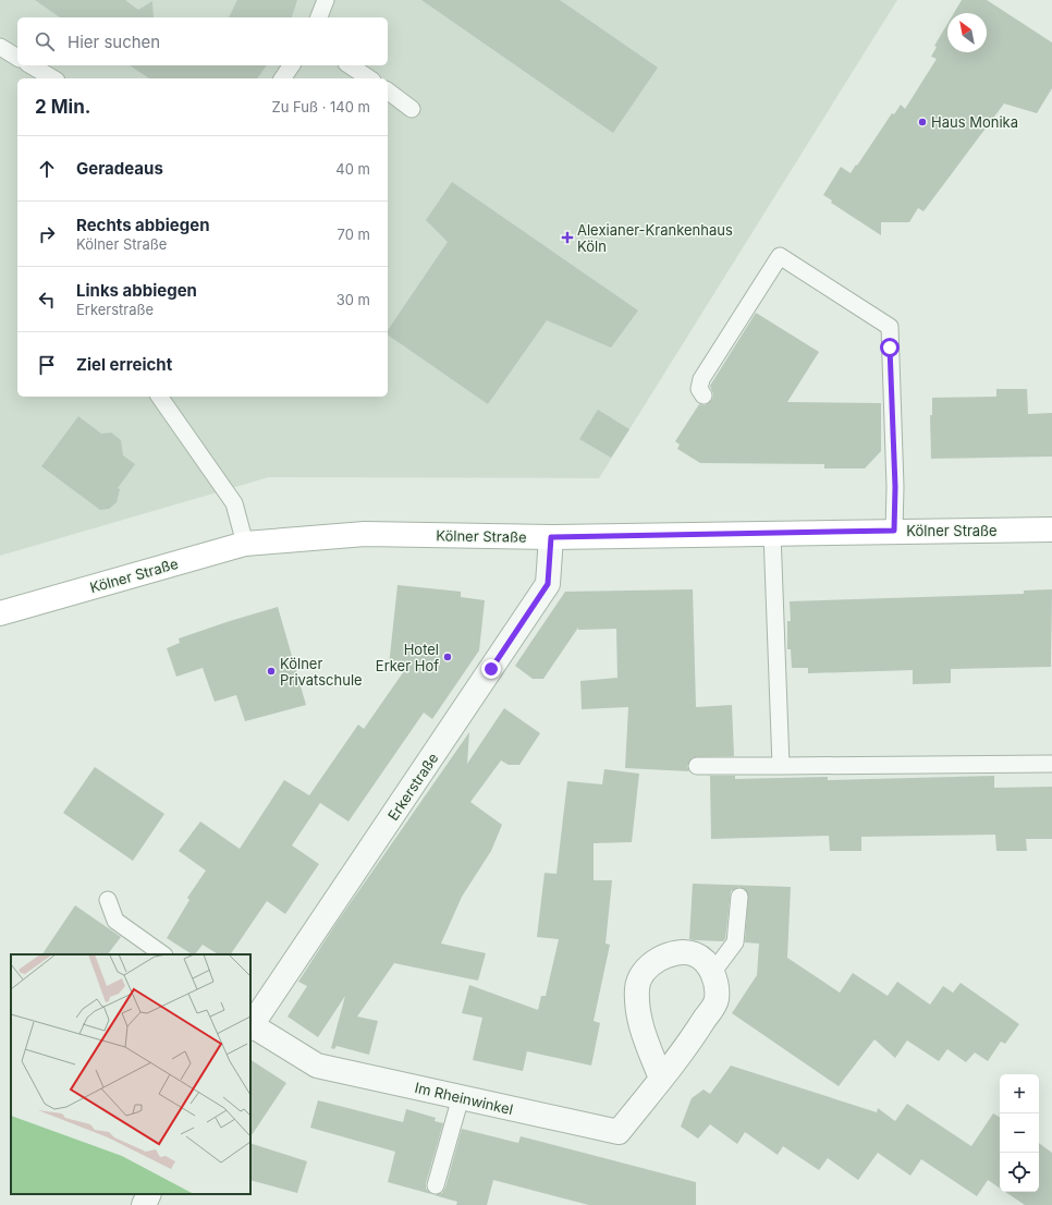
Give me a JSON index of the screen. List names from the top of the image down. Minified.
{"streets":{"main road":["Kölner Straße"],"street":["Erkerstraße","Im Rheinwinkel"]},"crossings":[["Kölner Straße","Erkerstraße"],["Erkerstraße","Im Rheinwinkel"]],"places":{"other":["Haus Monika","Hotel Erker Hof","Kölner Privatschule"],"health":["Alexianer-Krankenhaus Köln"]},"north":"top left","page":{"search":"Hier suchen","heading":["2 Min.","Zu Fuß · 140 m"],"list":[["Geradeaus","40 m"],["Rechts abbiegen","Kölner Straße","70 m"],["Links abbiegen","Erkerstraße","30 m"],"Ziel erreicht"],"map_buttons":["+","−"]}}
